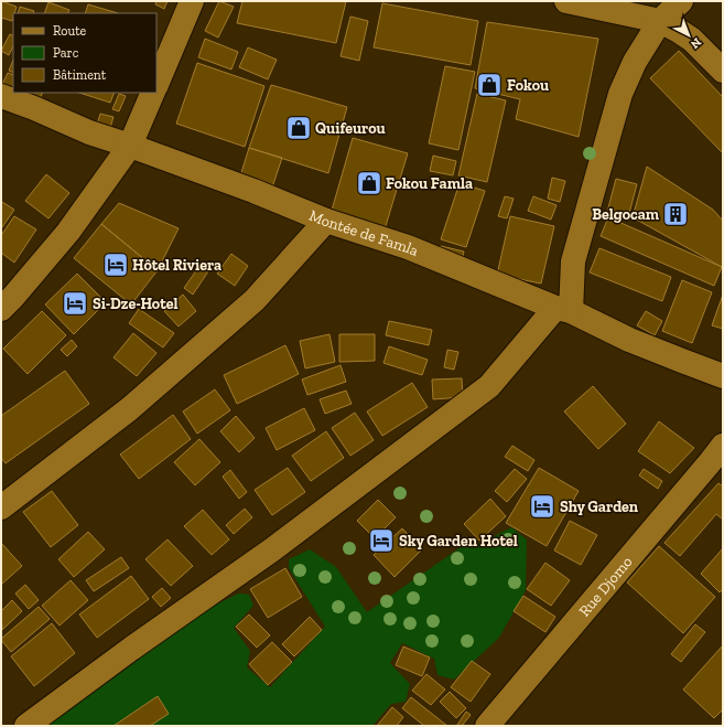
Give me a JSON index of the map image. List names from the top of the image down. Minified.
{"streets":{"street":["Montée de Famla","Rue Djomo"]},"places":{"shop":["Fokou","Quifeurou","Fokou Famla"],"building":["Belgocam"],"hotel":["Hôtel Riviera","Si-Dze-Hotel","Shy Garden","Sky Garden Hotel"]},"legend":["Route","Parc","Bâtiment"],"north":"bottom right"}
